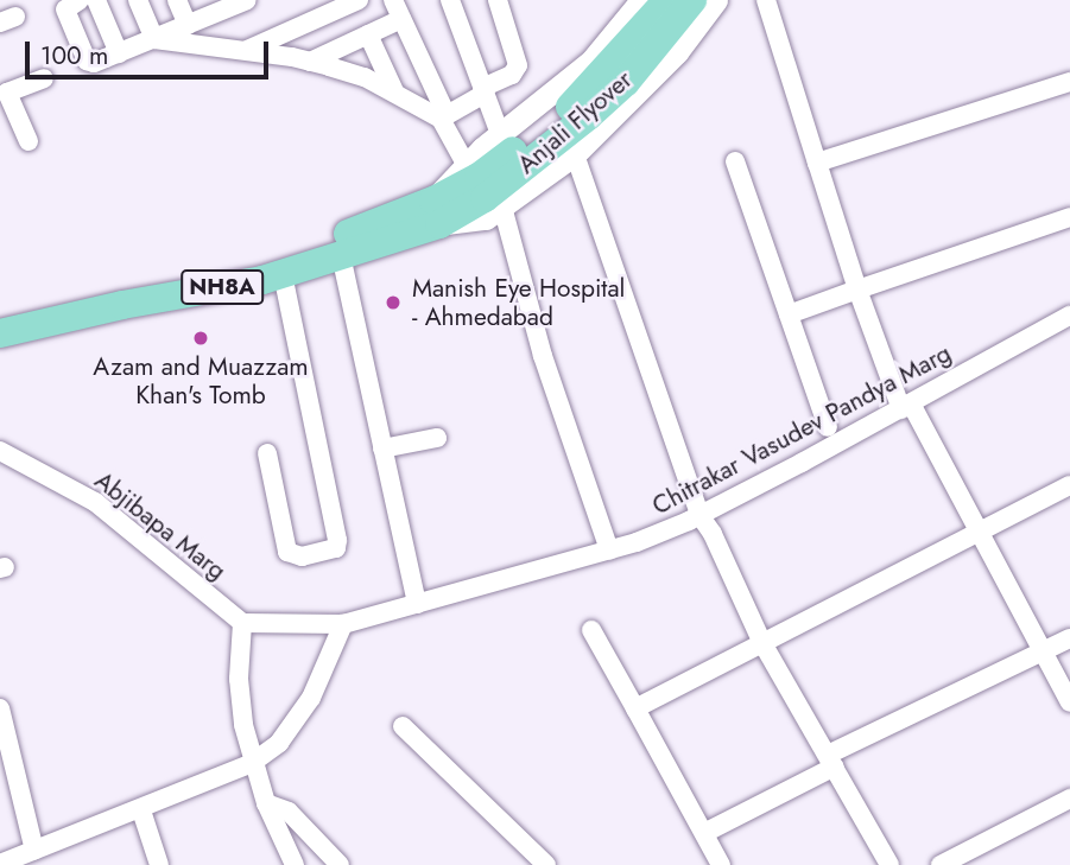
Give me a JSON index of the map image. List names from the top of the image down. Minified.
{"streets":{"main road":["Anjali Flyover","NH8A"],"street":["Chitrakar Vasudev Pandya Marg","Abjibapa Marg"]},"crossings":[["Anjali Flyover","NH8A"],["Chitrakar Vasudev Pandya Marg","Abjibapa Marg"]],"places":["Manish Eye Hospital - Ahmedabad","Azam and Muazzam Khan's Tomb"],"scale_bar":"100 m"}
